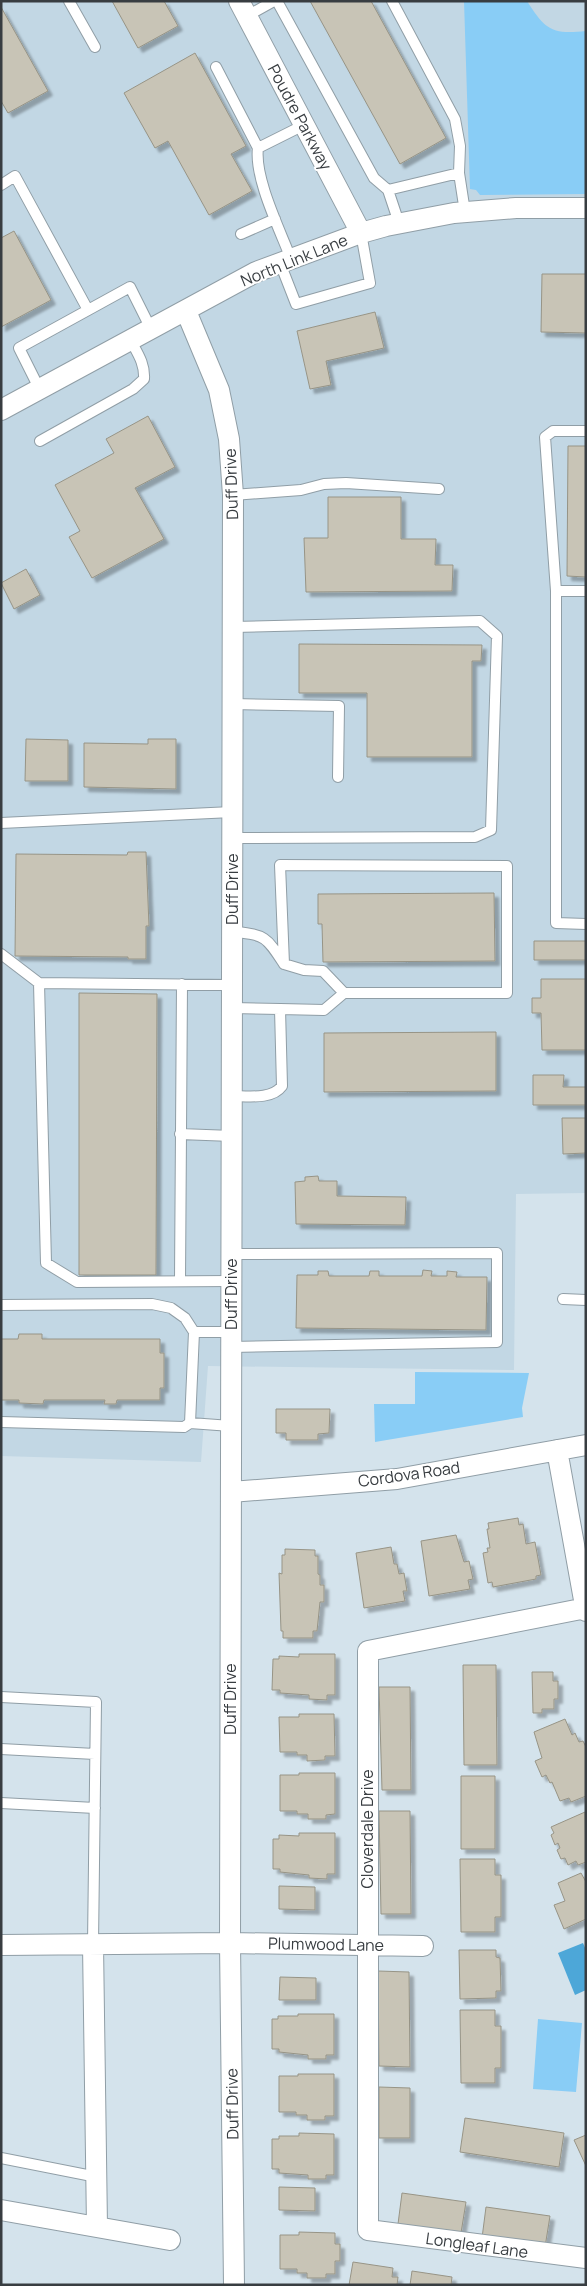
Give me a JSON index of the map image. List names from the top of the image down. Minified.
{"streets":{"street":["Poudre Parkway","North Link Lane","Duff Drive","Cordova Road","Cloverdale Drive","Plumwood Lane","Longleaf Lane"]},"crossings":[["Poudre Parkway","North Link Lane"],["North Link Lane","Duff Drive"],["Duff Drive","Cordova Road"],["Duff Drive","Plumwood Lane"],["Cloverdale Drive","Plumwood Lane"],["Cloverdale Drive","Longleaf Lane"]]}
